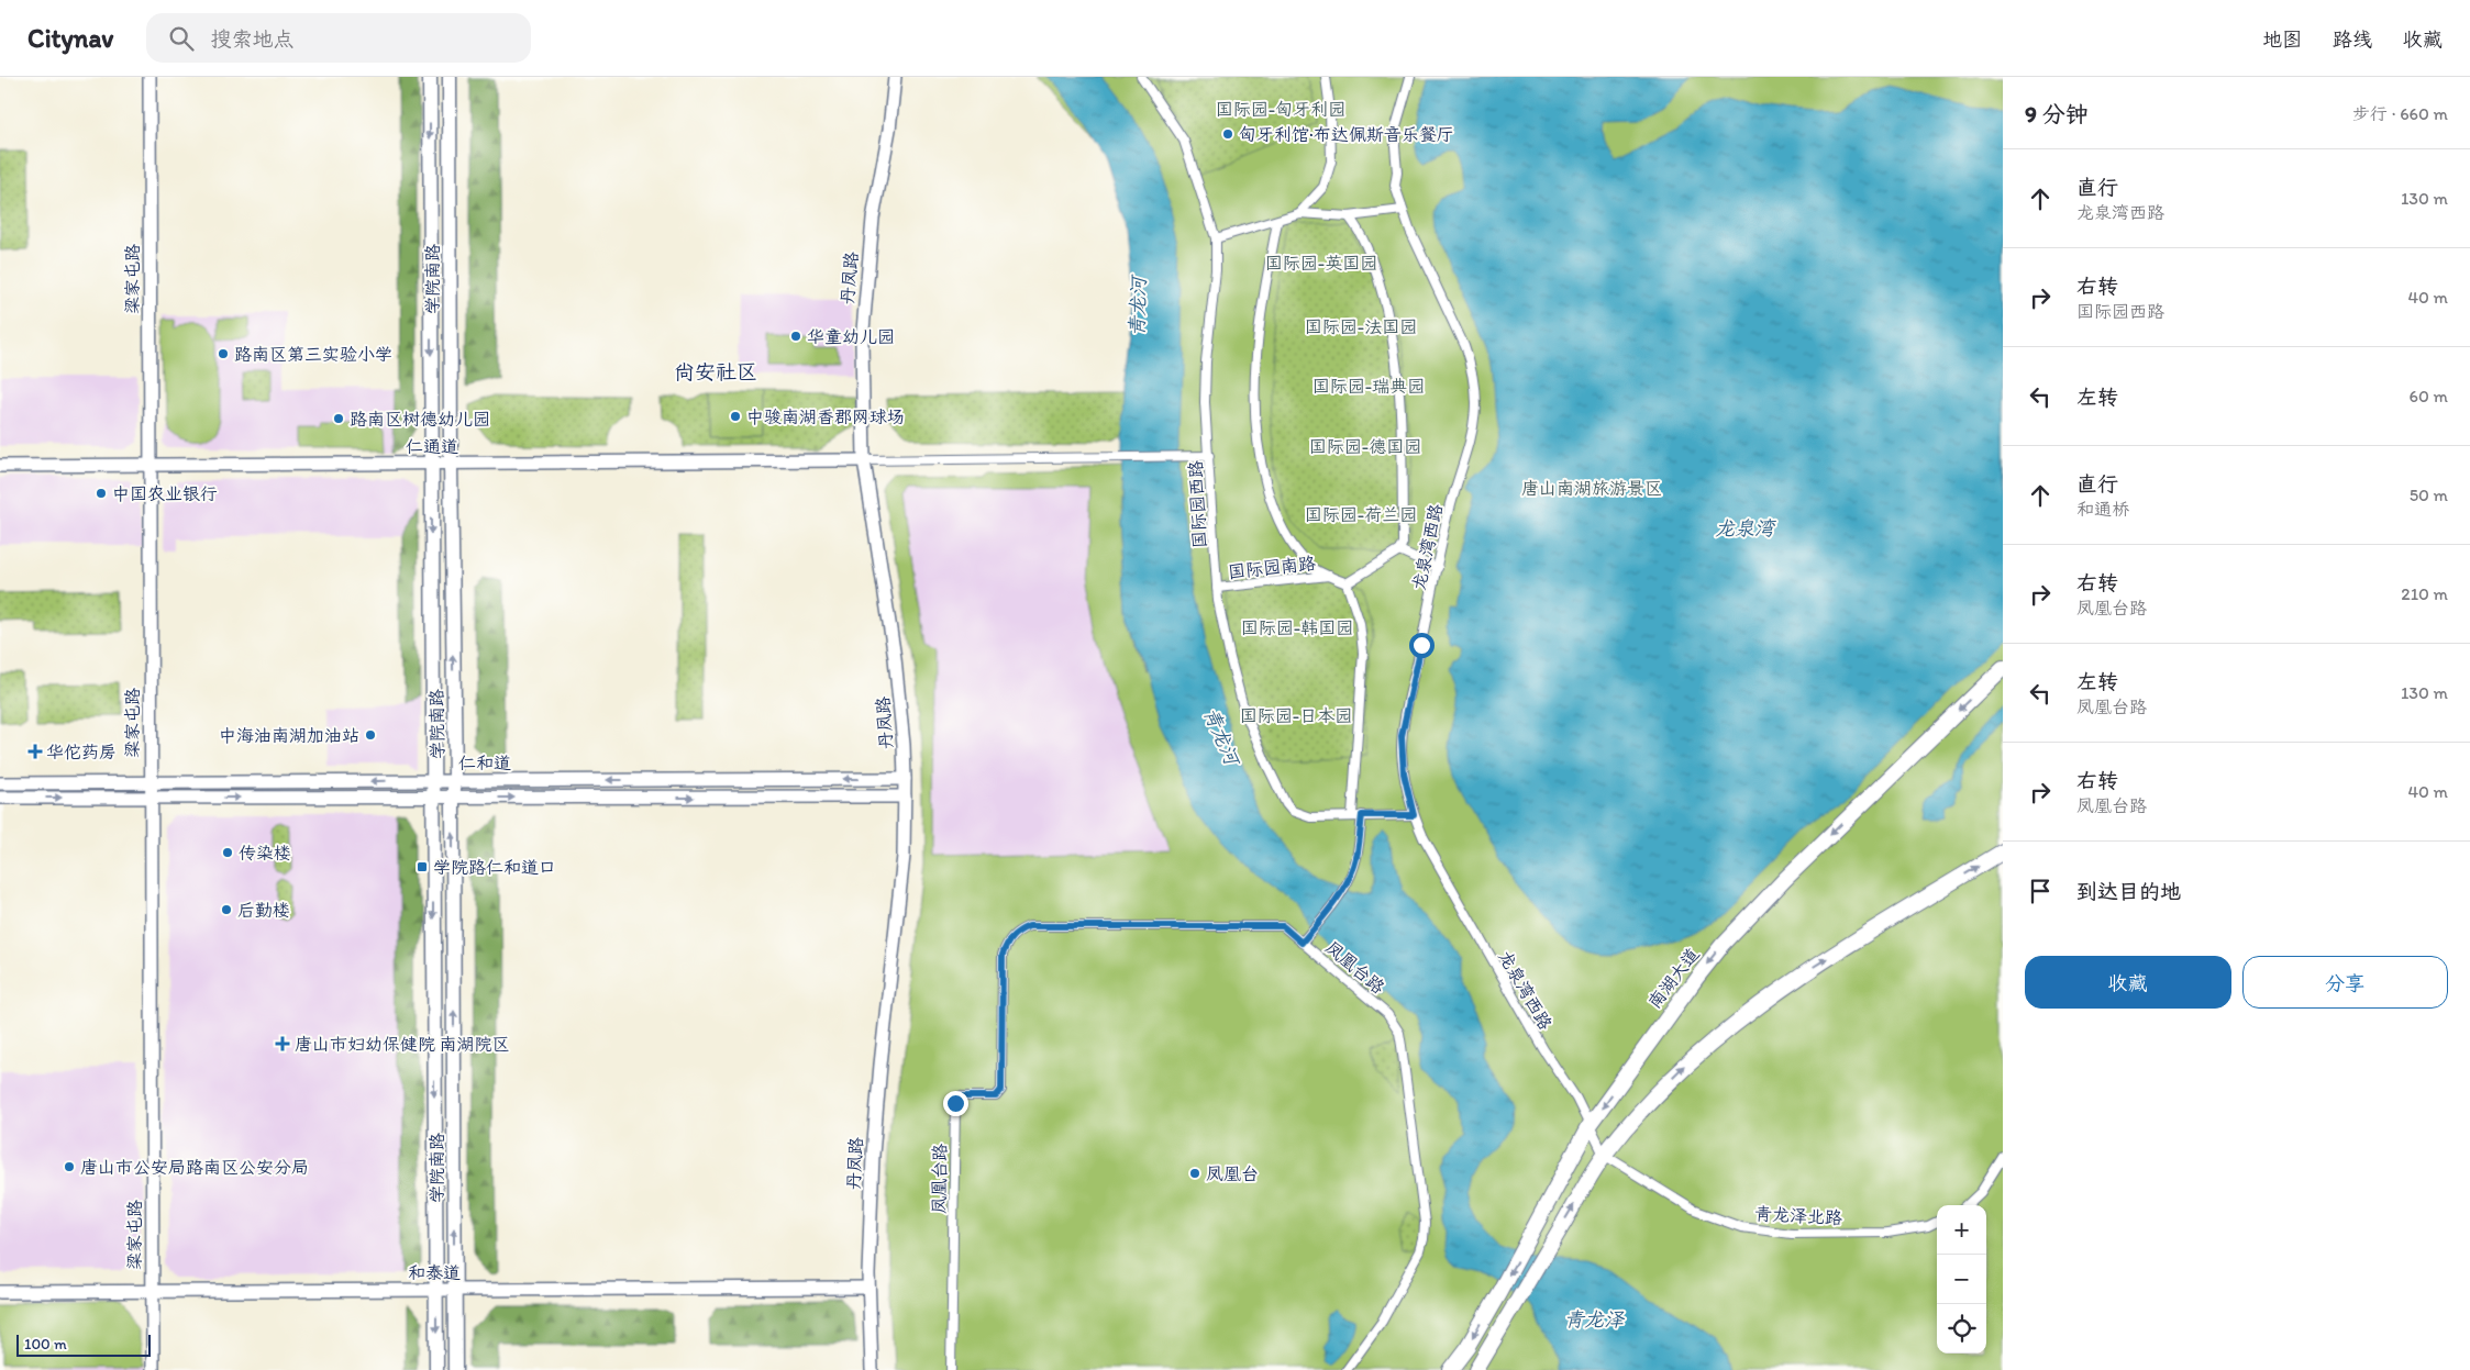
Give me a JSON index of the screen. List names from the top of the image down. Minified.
{"streets":{"highway":["南湖大道"],"main road":["丹凤路","梁家屯路","学院南路","仁通道","仁和道","和泰道"],"street":["国际园西路","龙泉湾西路","国际园南路","凤凰台路","青龙泽北路"]},"crossings":[["丹凤路","仁通道"],["丹凤路","仁和道"],["丹凤路","和泰道"],["梁家屯路","仁通道"],["梁家屯路","仁和道"],["梁家屯路","和泰道"],["学院南路","仁通道"],["学院南路","仁和道"],["学院南路","和泰道"],["国际园西路","龙泉湾西路"],["国际园西路","国际园南路"],["龙泉湾西路","南湖大道"]],"districts":["尚安社区"],"water":["青龙河","龙泉湾","青龙泽"],"parks":["国际园-匈牙利园","国际园-英国园","国际园-法国园","国际园-瑞典园","国际园-德国园","唐山南湖旅游景区","国际园-荷兰园","国际园-韩国园","国际园-日本园"],"places":{"other":["匈牙利馆·布达佩斯音乐餐厅","华童幼儿园","路南区第三实验小学","中骏南湖香郡网球场","路南区树德幼儿园","中国农业银行","中海油南湖加油站","传染楼","后勤楼","唐山市公安局路南区公安分局","凤凰台"],"health":["华佗药房","唐山市妇幼保健院 南湖院区"],"transit":["学院路仁和道口"]},"scale_bar":"100 m","page":{"header":"Citynav","search":"搜索地点","nav":["地图","路线","收藏"],"heading":["9 分钟","步行 · 660 m"],"list":[["直行","龙泉湾西路","130 m"],["右转","国际园西路","40 m"],["左转","60 m"],["直行","和通桥","50 m"],["右转","凤凰台路","210 m"],["左转","凤凰台路","130 m"],["右转","凤凰台路","40 m"],"到达目的地"],"buttons":["收藏","分享"],"map_buttons":["+","−"],"scale":"100 m"}}
